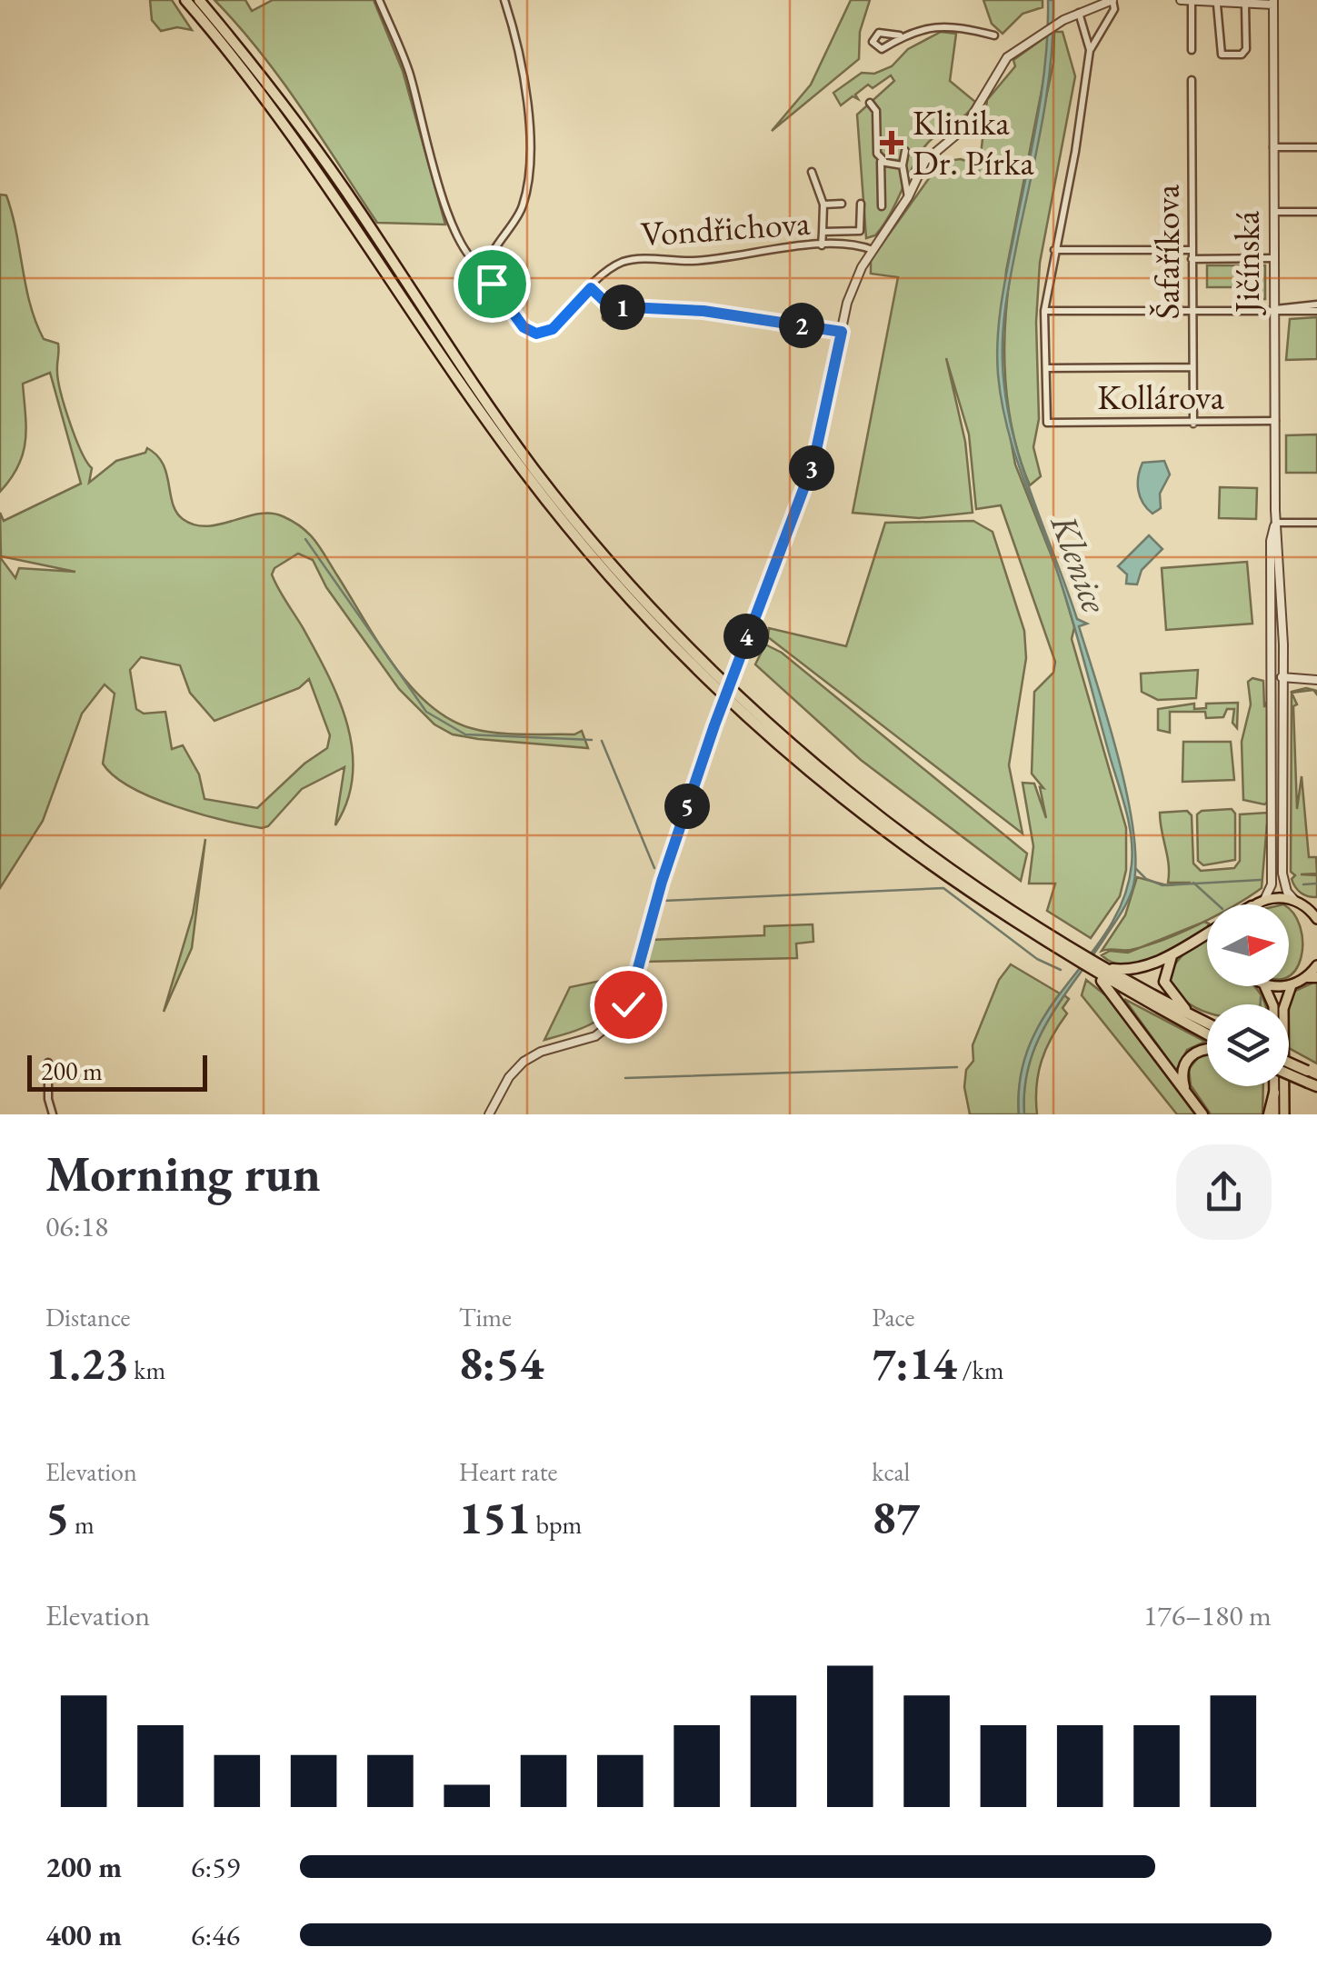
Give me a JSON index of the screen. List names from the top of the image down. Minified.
{"streets":{"main road":["Jičínská"],"street":["Vondřichova","Šafaříkova","Kollárova"]},"crossings":[["Šafaříkova","Kollárova"],["Jičínská","Kollárova"]],"water":["Klenice"],"places":{"health":["Klinika Dr. Pírka"]},"scale_bar":"200 m","north":"right","page":{"pins":["1","2","3","4","5"],"scale":"200 m","heading":["Morning run","06:18"],"stats":[["Distance","1.23 km"],["Time","8:54"],["Pace","7:14 /km"],["Elevation","5 m"],["Heart rate","151 bpm"],["kcal","87"]],"chart":["Elevation","176–180 m"],"list":[{"name":"200 m","note":"6:59"},{"name":"400 m","note":"6:46"}]}}
